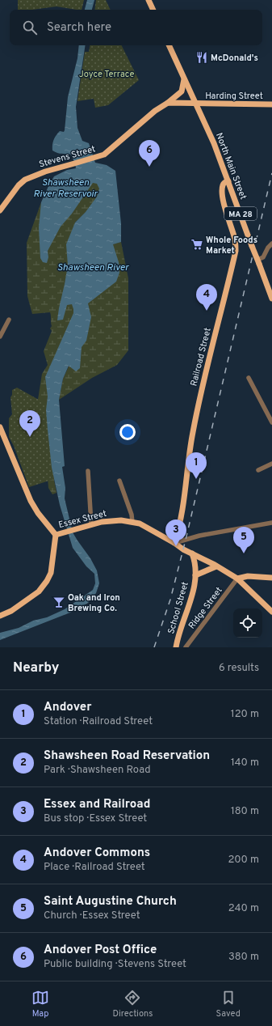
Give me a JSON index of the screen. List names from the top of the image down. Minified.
{"streets":{"main road":["Harding Street","Stevens Street","North Main Street","MA 28","Railroad Street","Essex Street","School Street"],"street":["Ridge Street"]},"crossings":[["Harding Street","North Main Street"],["Stevens Street","North Main Street"],["North Main Street","Railroad Street"],["Railroad Street","Essex Street"],["Essex Street","School Street"],["Essex Street","Ridge Street"]],"water":["Shawsheen River Reservoir","Shawsheen River"],"parks":["Joyce Terrace"],"places":{"restaurant":["McDonald's"],"supermarket":["Whole Foods Market"],"bar":["Oak and Iron Brewing Co."]},"page":{"search":"Search here","pins":["6","4","2","1","3","5"],"heading":["Nearby","6 results"],"list":[{"mark":"1","name":"Andover","note":"Station · Railroad Street","value":"120 m"},{"mark":"2","name":"Shawsheen Road Reservation","note":"Park · Shawsheen Road","value":"140 m"},{"mark":"3","name":"Essex and Railroad","note":"Bus stop · Essex Street","value":"180 m"},{"mark":"4","name":"Andover Commons","note":"Place · Railroad Street","value":"200 m"},{"mark":"5","name":"Saint Augustine Church","note":"Church · Essex Street","value":"240 m"},{"mark":"6","name":"Andover Post Office","note":"Public building · Stevens Street","value":"380 m"}],"nav":["Map","Directions","Saved"]}}
